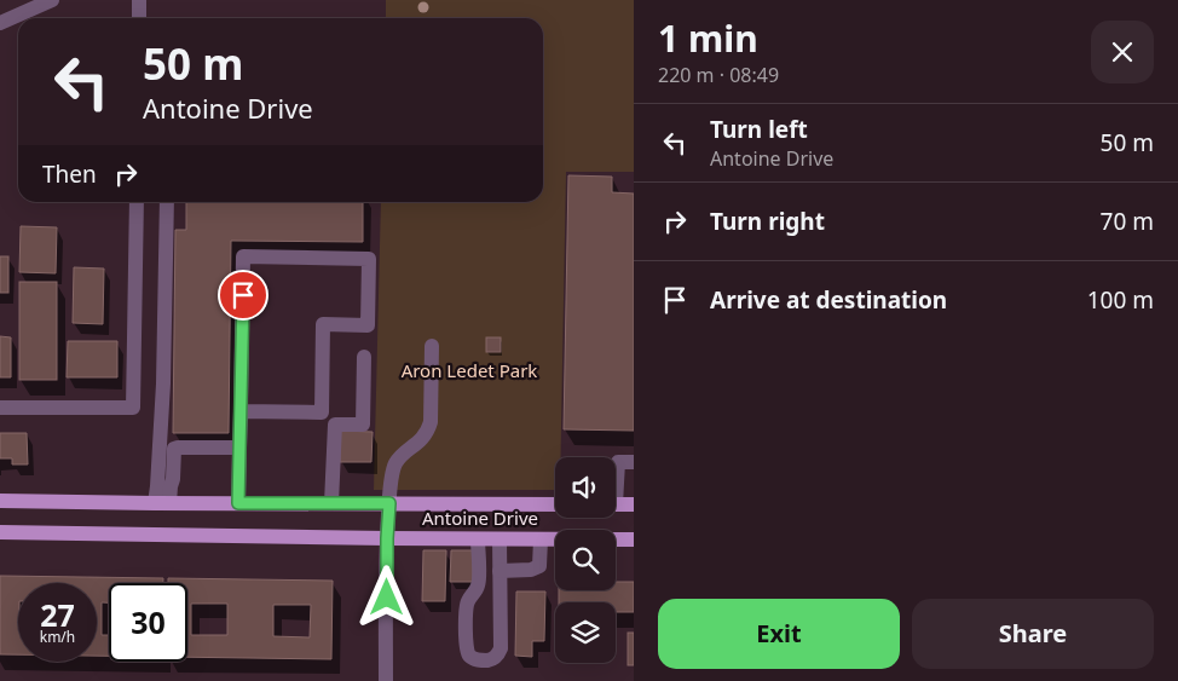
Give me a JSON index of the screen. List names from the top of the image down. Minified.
{"streets":{"main road":["Antoine Drive"]},"parks":["Aron Ledet Park"],"page":{"heading":["1 min","220 m · 08:49"],"turn":["50 m","Antoine Drive"],"list":[{"name":"Turn left","note":"Antoine Drive","value":"50 m"},{"name":"Turn right","value":"70 m"},{"name":"Arrive at destination","value":"100 m"}],"then":"Then","speed":"27 km/h","limit":"30","buttons":["Exit","Share"]}}
